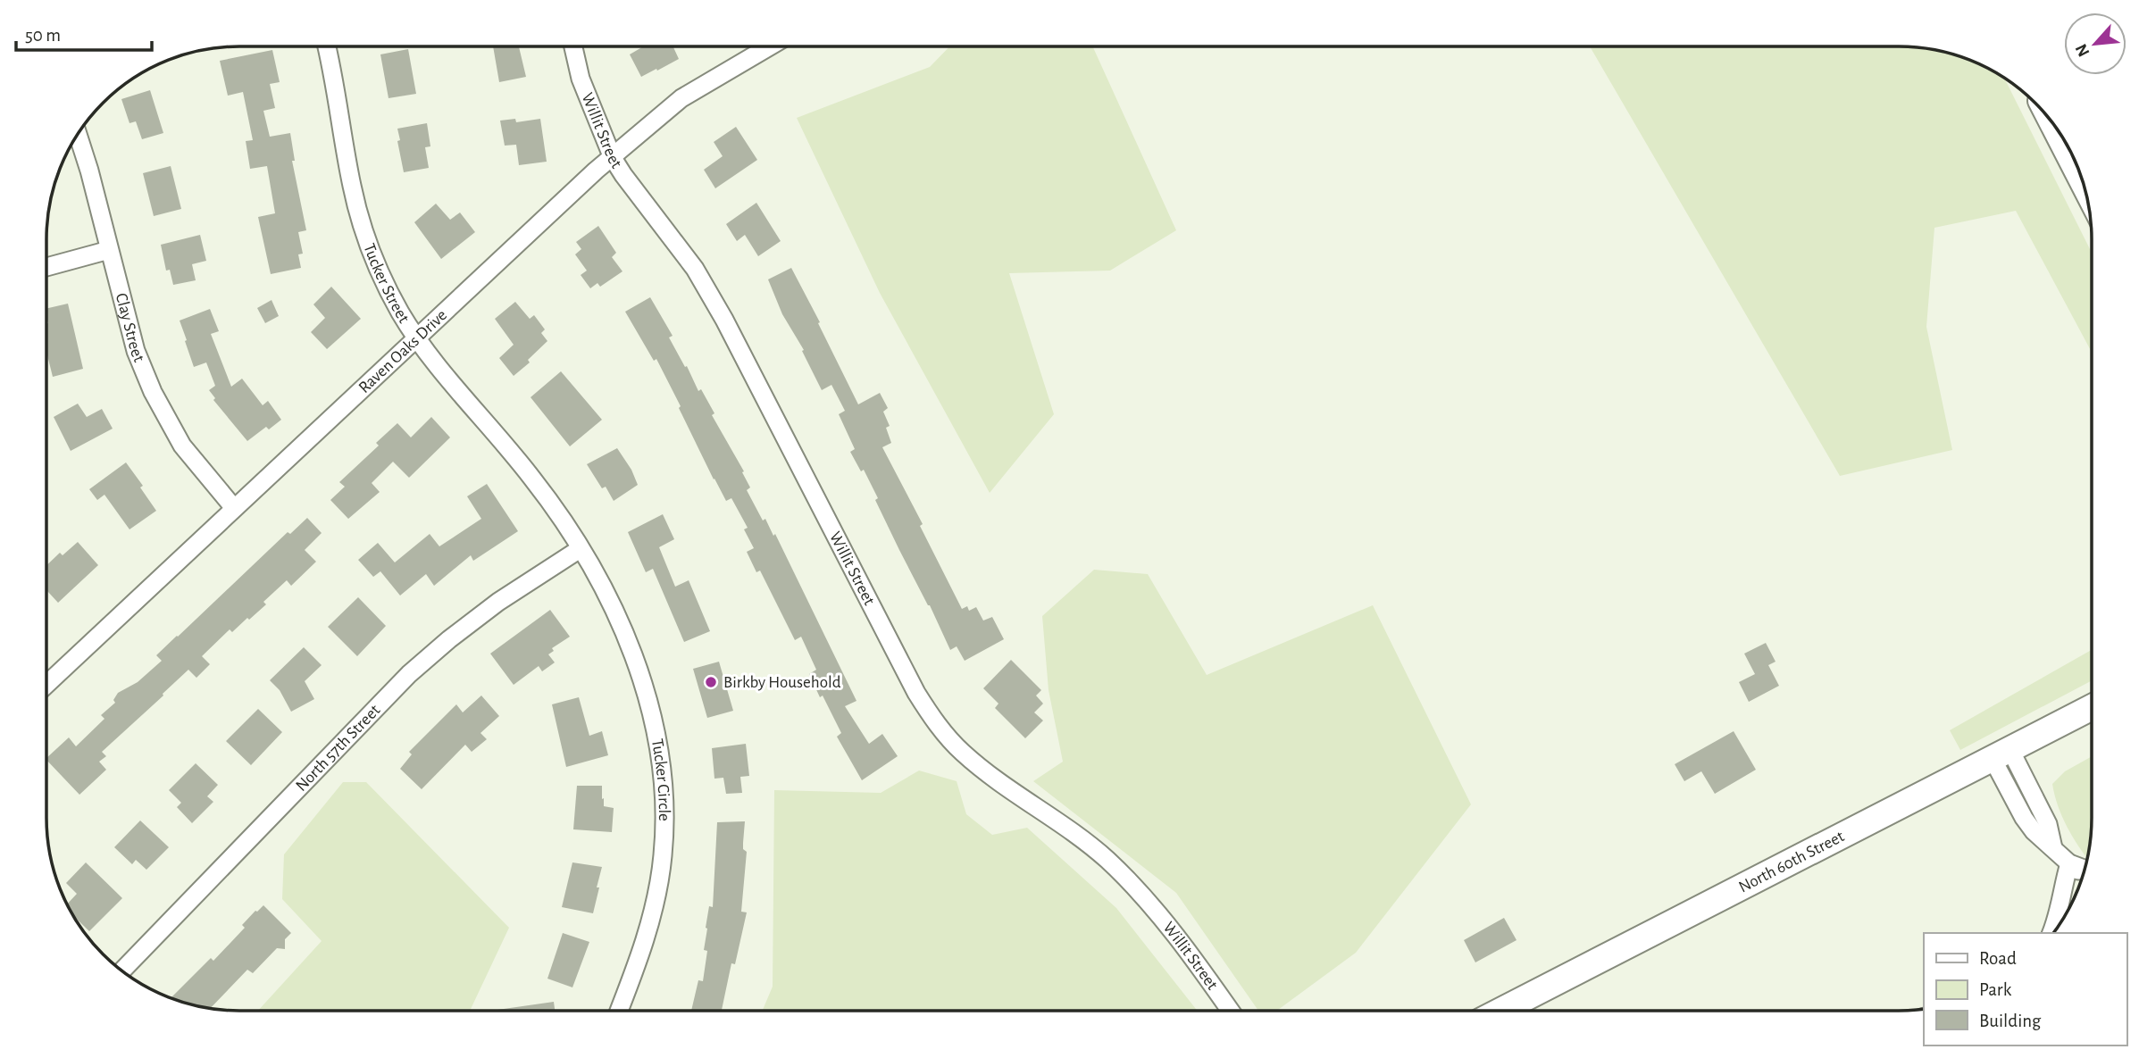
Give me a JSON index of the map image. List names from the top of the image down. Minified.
{"streets":{"main road":["North 60th Street"],"street":["Willit Street","Tucker Street","Clay Street","Raven Oaks Drive","North 57th Street","Tucker Circle"]},"crossings":[["Willit Street","Raven Oaks Drive"],["Tucker Street","Raven Oaks Drive"],["Tucker Street","North 57th Street"],["Tucker Street","Tucker Circle"],["Clay Street","Raven Oaks Drive"],["North 57th Street","Tucker Circle"]],"places":["Birkby Household"],"legend":["Road","Park","Building"],"scale_bar":"50 m","north":"bottom left"}
